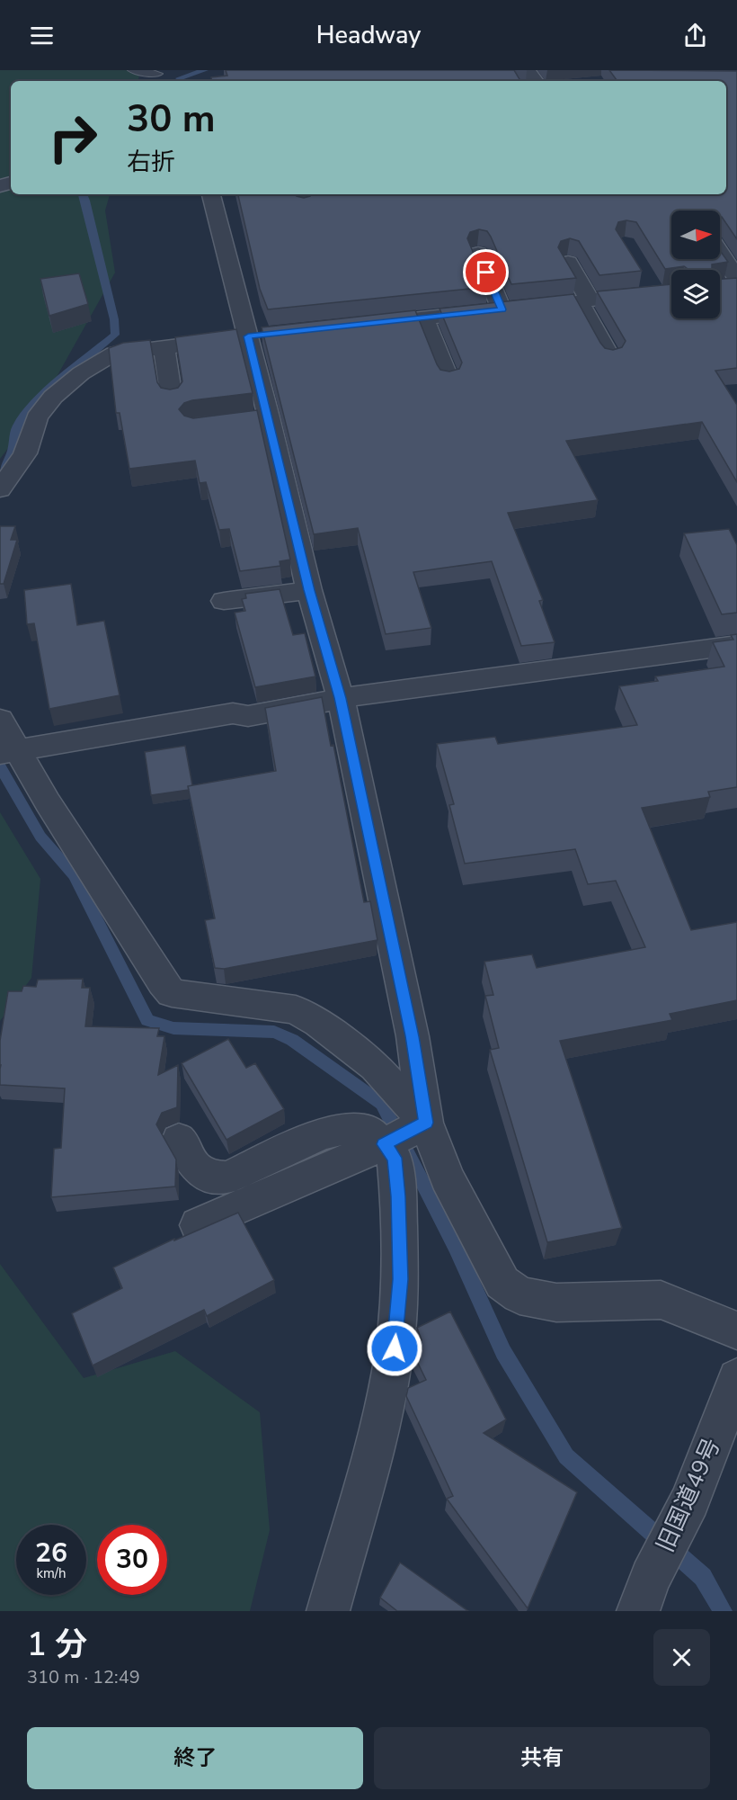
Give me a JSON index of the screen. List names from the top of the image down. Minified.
{"streets":{"street":["旧国道49号"]},"north":"right","page":{"header":"Headway","turn":["30 m","右折"],"speed":"26 km/h","limit":"30","heading":["1 分","310 m · 12:49"],"buttons":["終了","共有"]}}
